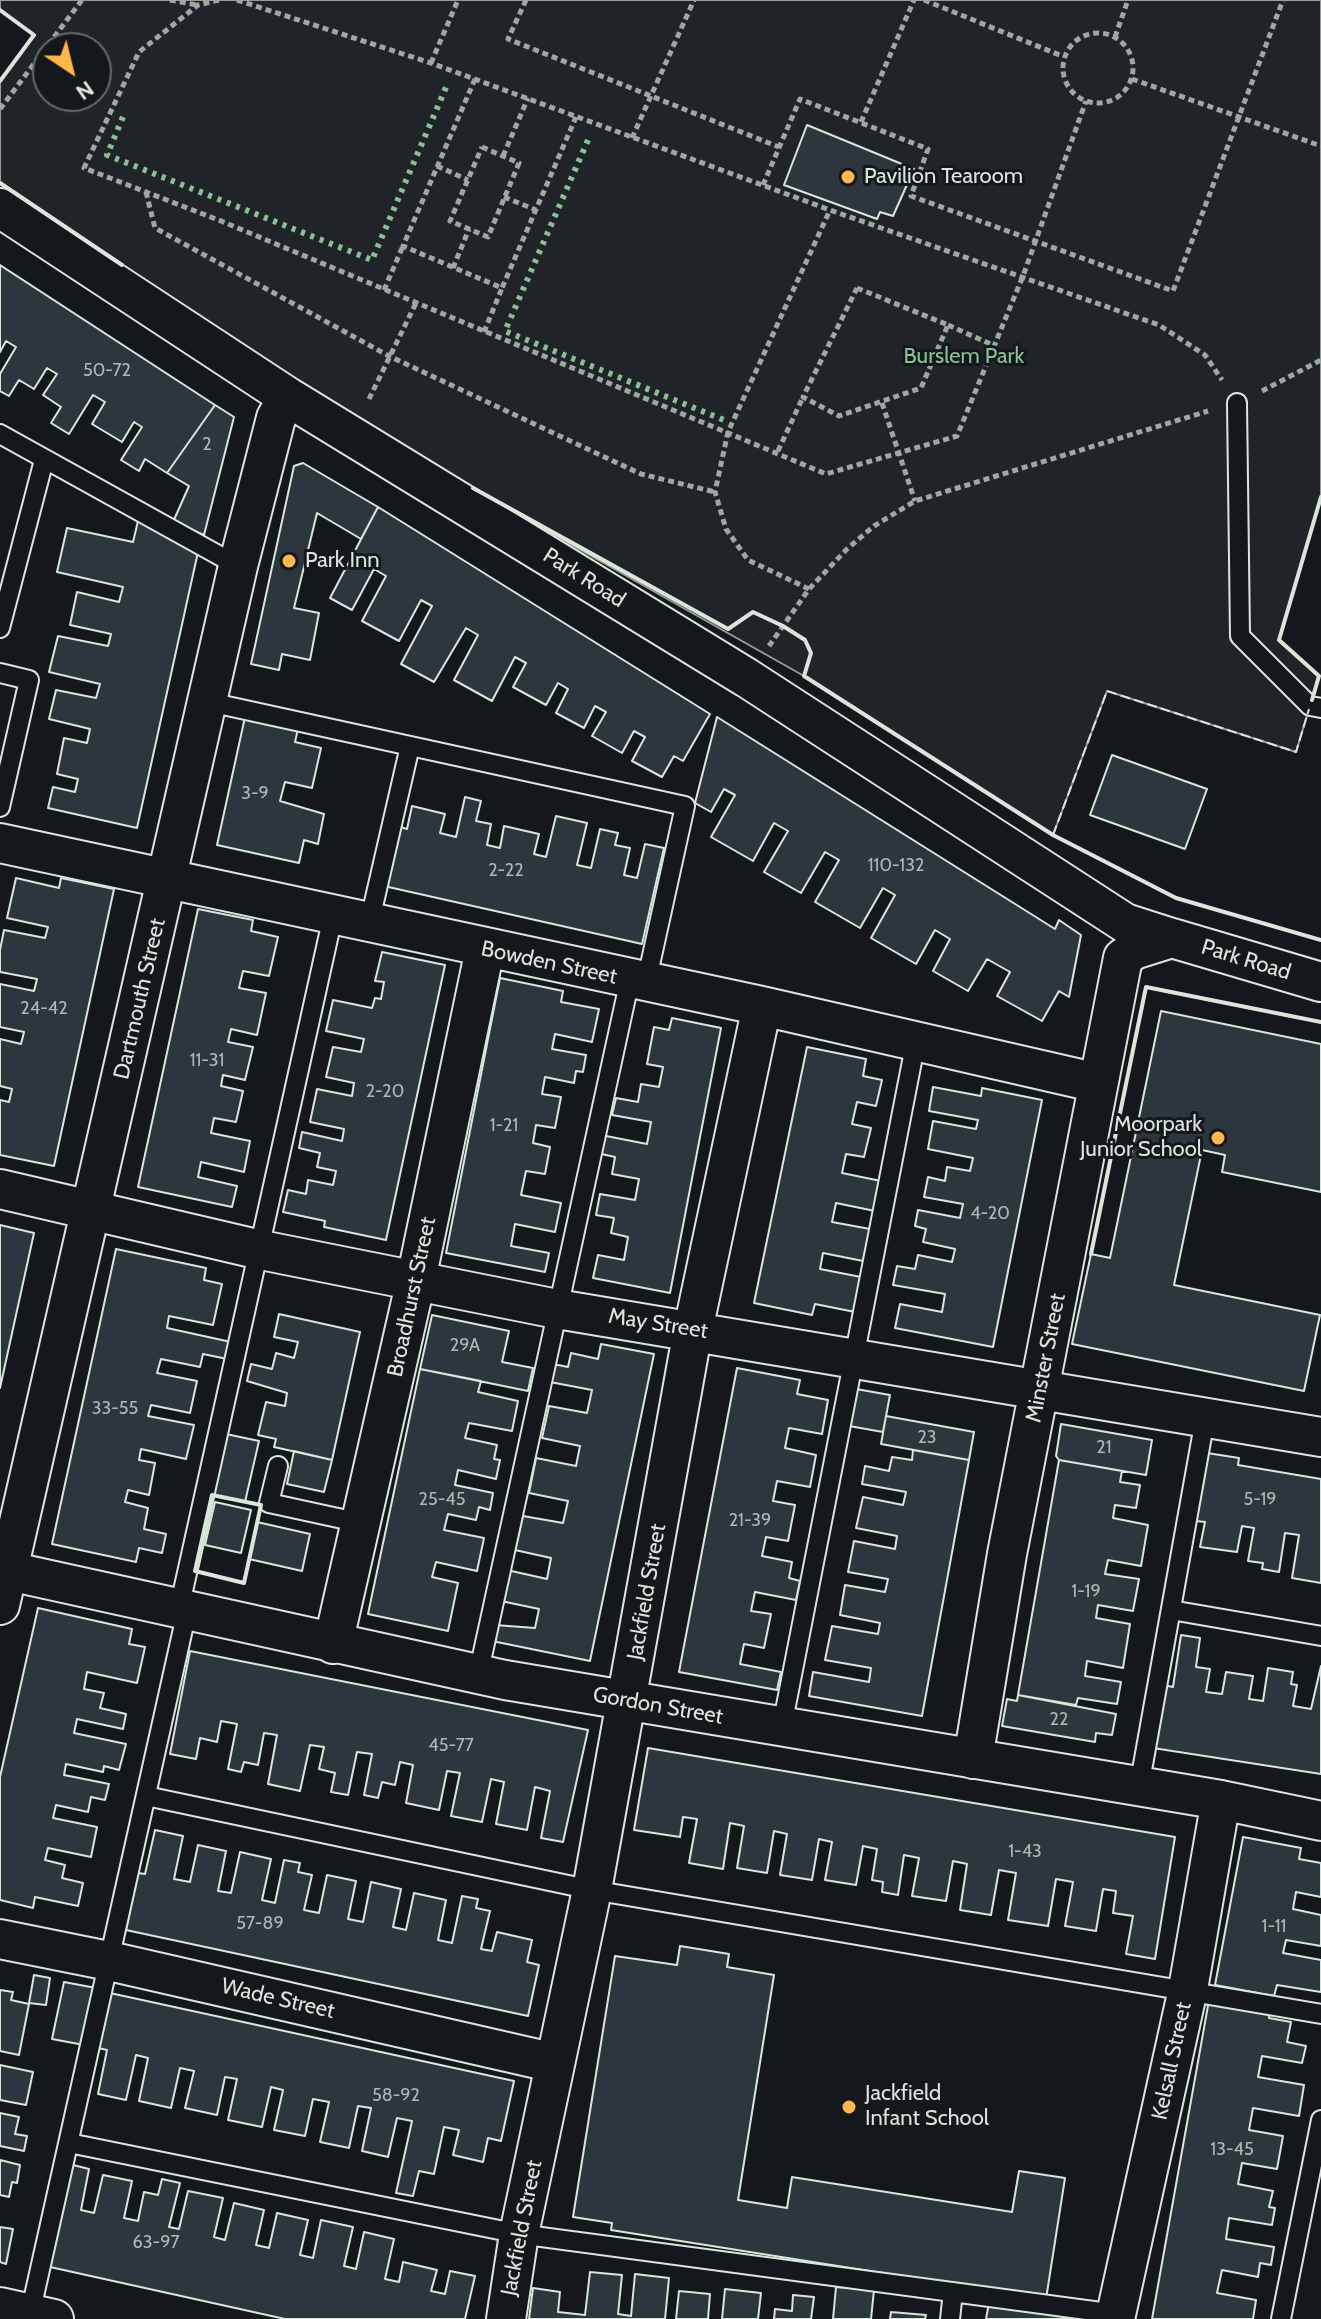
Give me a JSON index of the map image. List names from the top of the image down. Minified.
{"streets":{"street":["Park Road","Bowden Street","Dartmouth Street","Broadhurst Street","May Street","Minster Street","Jackfield Street","Gordon Street","Wade Street","Kelsall Street"]},"crossings":[["Park Road","Dartmouth Street"],["Park Road","Minster Street"],["Bowden Street","Dartmouth Street"],["Bowden Street","Broadhurst Street"],["Bowden Street","Minster Street"],["Bowden Street","Jackfield Street"],["Dartmouth Street","May Street"],["Dartmouth Street","Gordon Street"],["Broadhurst Street","May Street"],["Broadhurst Street","Gordon Street"],["May Street","Minster Street"],["May Street","Jackfield Street"],["Minster Street","Gordon Street"],["Jackfield Street","Gordon Street"],["Jackfield Street","Wade Street"],["Gordon Street","Kelsall Street"]],"parks":["Burslem Park"],"places":["Pavilion Tearoom","Park Inn","Moorpark Junior School","Jackfield Infant School"],"house_numbers":["50-72","2","3-9","110-132","2-22","24-42","11-31","2-20","1-21","4-20","29A","33-55","23","21","25-45","5-19","21-39","1-19","22","45-77","1-43","57-89","1-11","58-92","13-45","63-97"],"north":"bottom right"}
